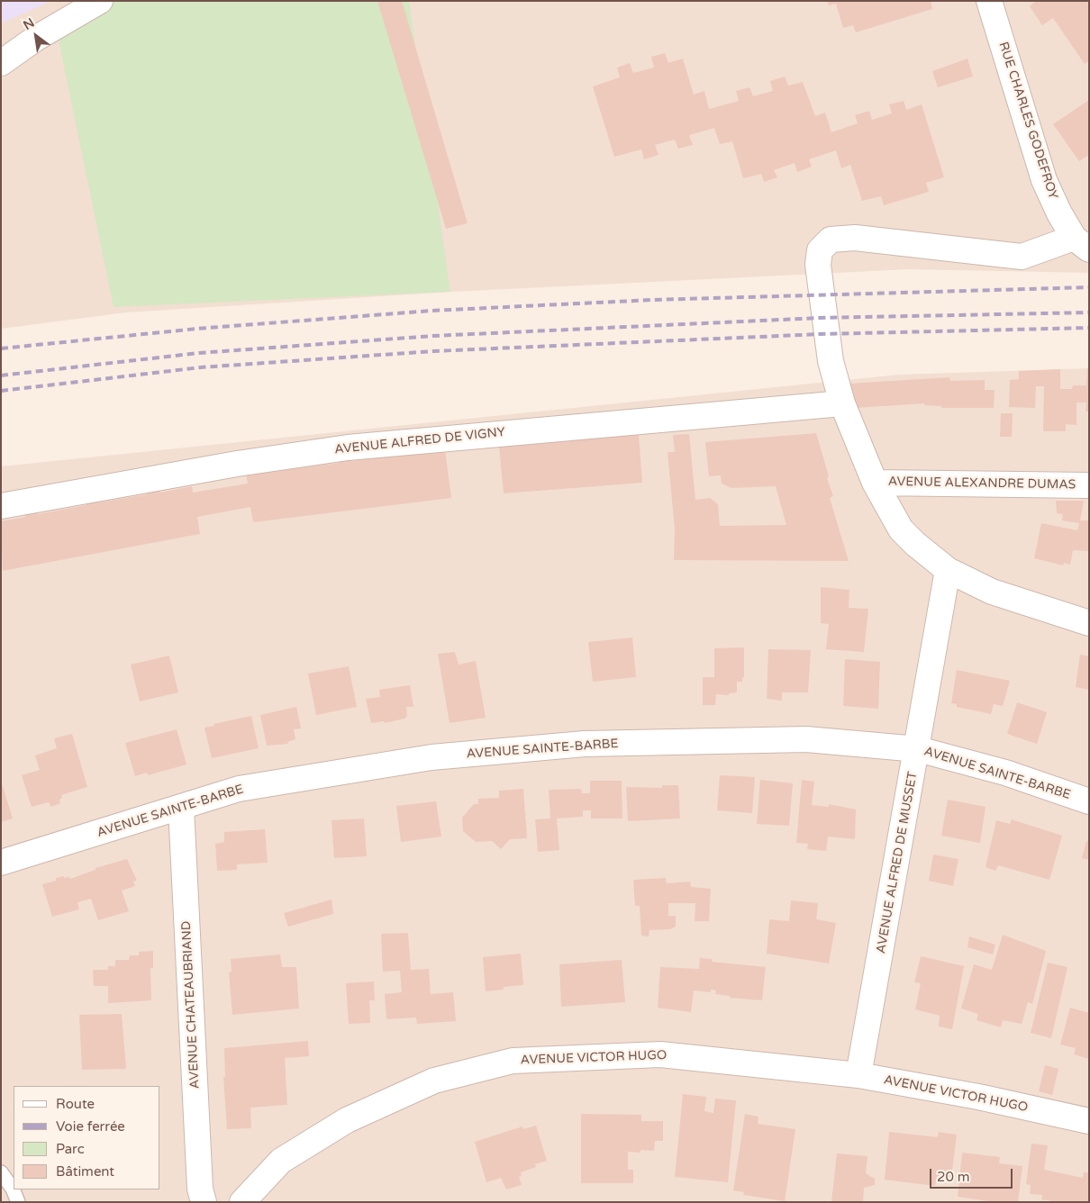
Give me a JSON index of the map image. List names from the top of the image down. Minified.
{"streets":{"street":["RUE CHARLES GODEFROY","AVENUE ALFRED DE VIGNY","AVENUE ALEXANDRE DUMAS","AVENUE SAINTE-BARBE","AVENUE ALFRED DE MUSSET","AVENUE CHATEAUBRIAND","AVENUE VICTOR HUGO"]},"crossings":[["AVENUE SAINTE-BARBE","AVENUE ALFRED DE MUSSET"],["AVENUE SAINTE-BARBE","AVENUE CHATEAUBRIAND"],["AVENUE ALFRED DE MUSSET","AVENUE VICTOR HUGO"]],"legend":["Route","Voie ferrée","Parc","Bâtiment"],"scale_bar":"20 m","north":"top left"}
